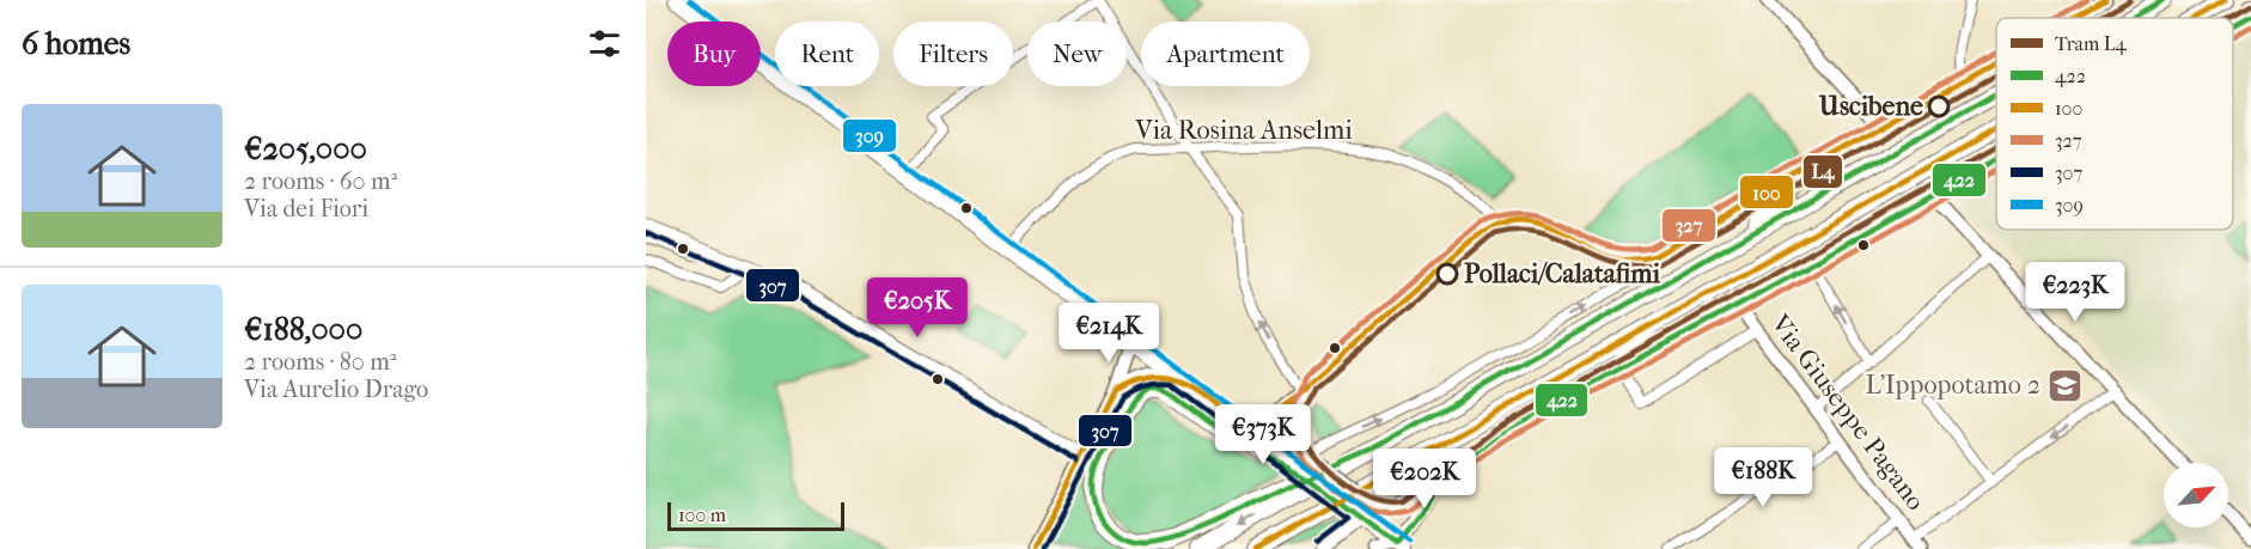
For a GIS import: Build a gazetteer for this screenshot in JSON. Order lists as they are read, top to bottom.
{
  "streets": {
    "street": ["Via Rosina Anselmi", "Via Giuseppe Pagano"]
  },
  "places": {
    "other": ["Uscibene", "Pollaci/Calatafimi"],
    "school or university": ["L'Ippopotamo 2"]
  },
  "lines": [
    "tram line L4",
    "transit line 422",
    "transit line 100",
    "transit line 327",
    "transit line 309",
    "transit line 307"
  ],
  "legend": [
    "Tram L4",
    "422",
    "100",
    "327",
    "307",
    "309"
  ],
  "scale_bar": "100 m",
  "north": "top right",
  "page": {
    "heading": "6 homes",
    "chip": [
      "Buy",
      "Rent",
      "Filters",
      "New",
      "Apartment"
    ],
    "list": [
      {
        "name": "€205,000",
        "note": "2 rooms · 60 m² · Via dei Fiori"
      },
      {
        "name": "€188,000",
        "note": "2 rooms · 80 m² · Via Aurelio Drago"
      }
    ],
    "price": [
      "€223K",
      "€205K",
      "€214K",
      "€373K",
      "€188K",
      "€202K"
    ],
    "scale": "100 m"
  }
}
